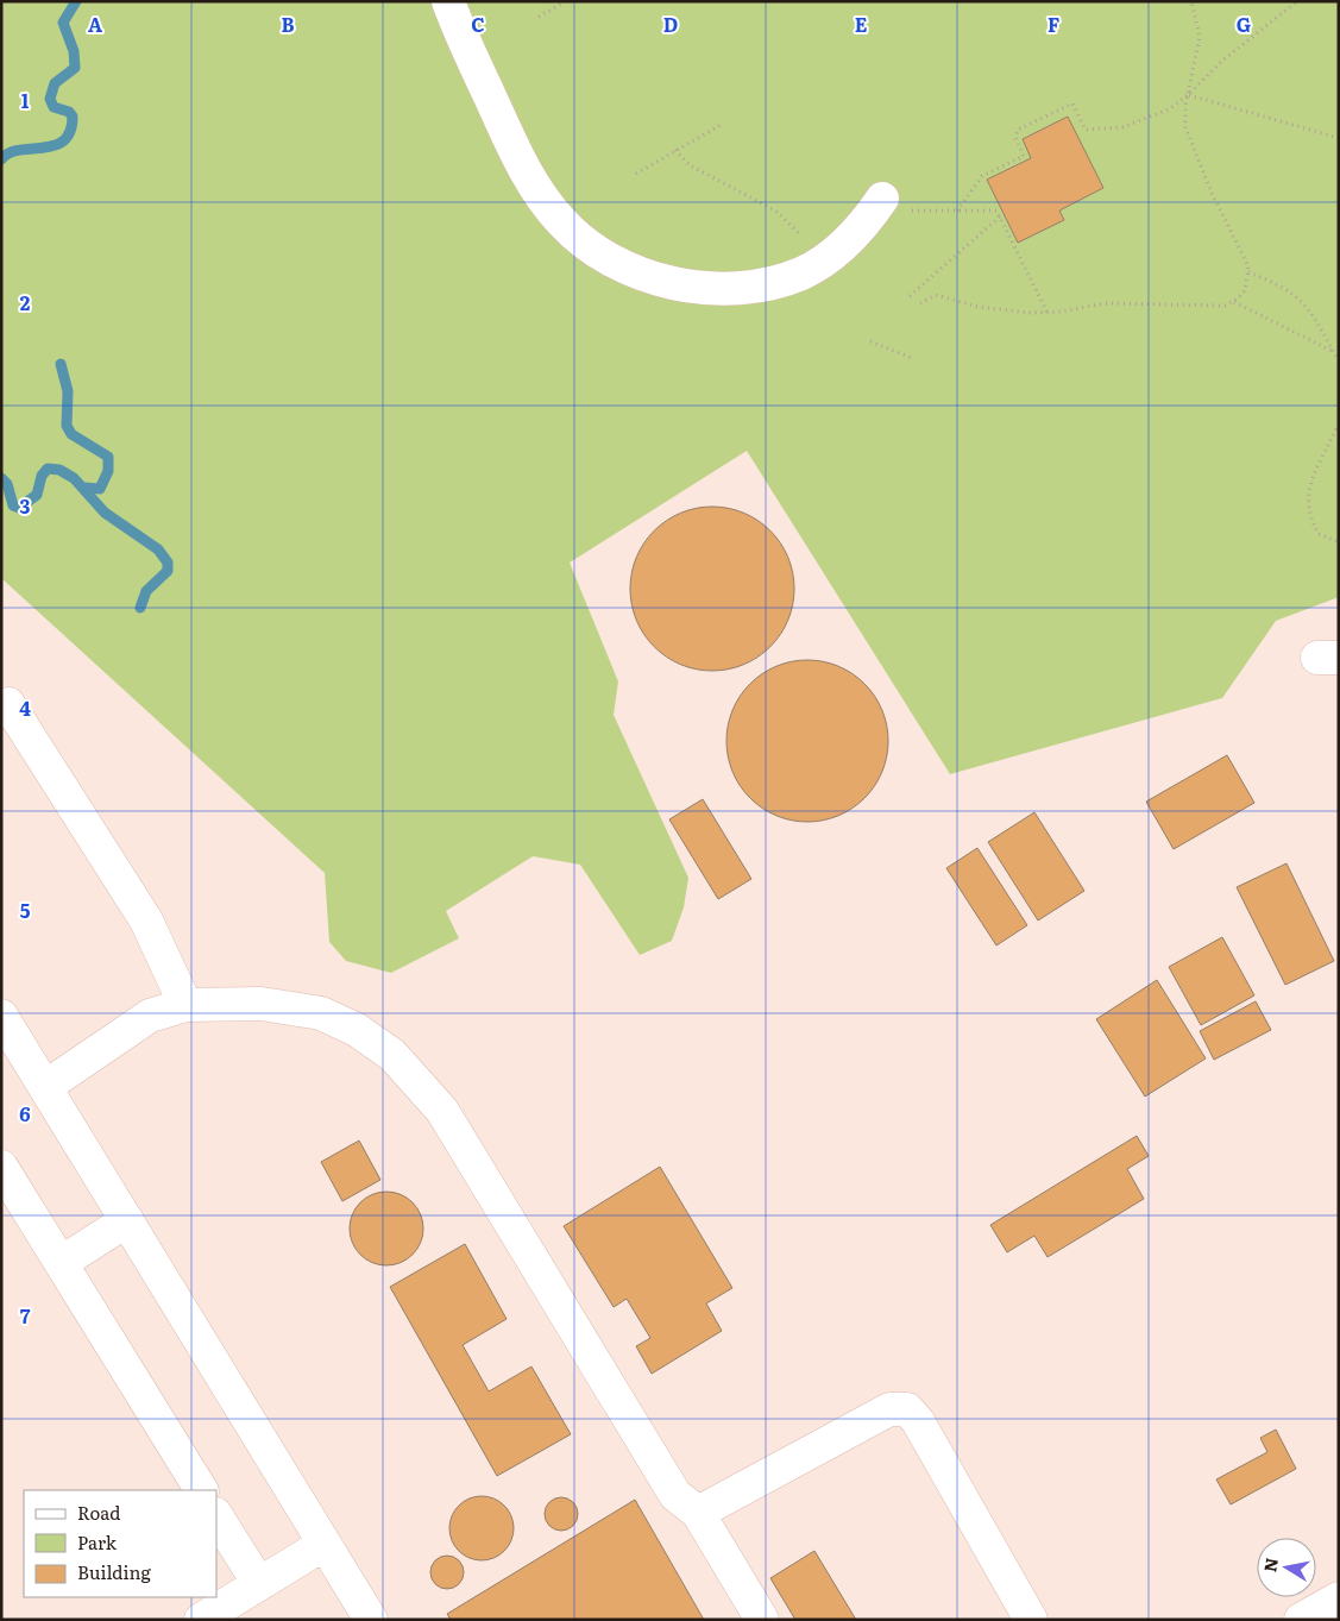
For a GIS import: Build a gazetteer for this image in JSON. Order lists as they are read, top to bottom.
{
  "legend": ["Road", "Park", "Building"],
  "north": "left",
  "grid": {
    "columns": [
      "A",
      "B",
      "C",
      "D",
      "E",
      "F",
      "G"
    ],
    "rows": [
      "1",
      "2",
      "3",
      "4",
      "5",
      "6",
      "7"
    ]
  }
}
